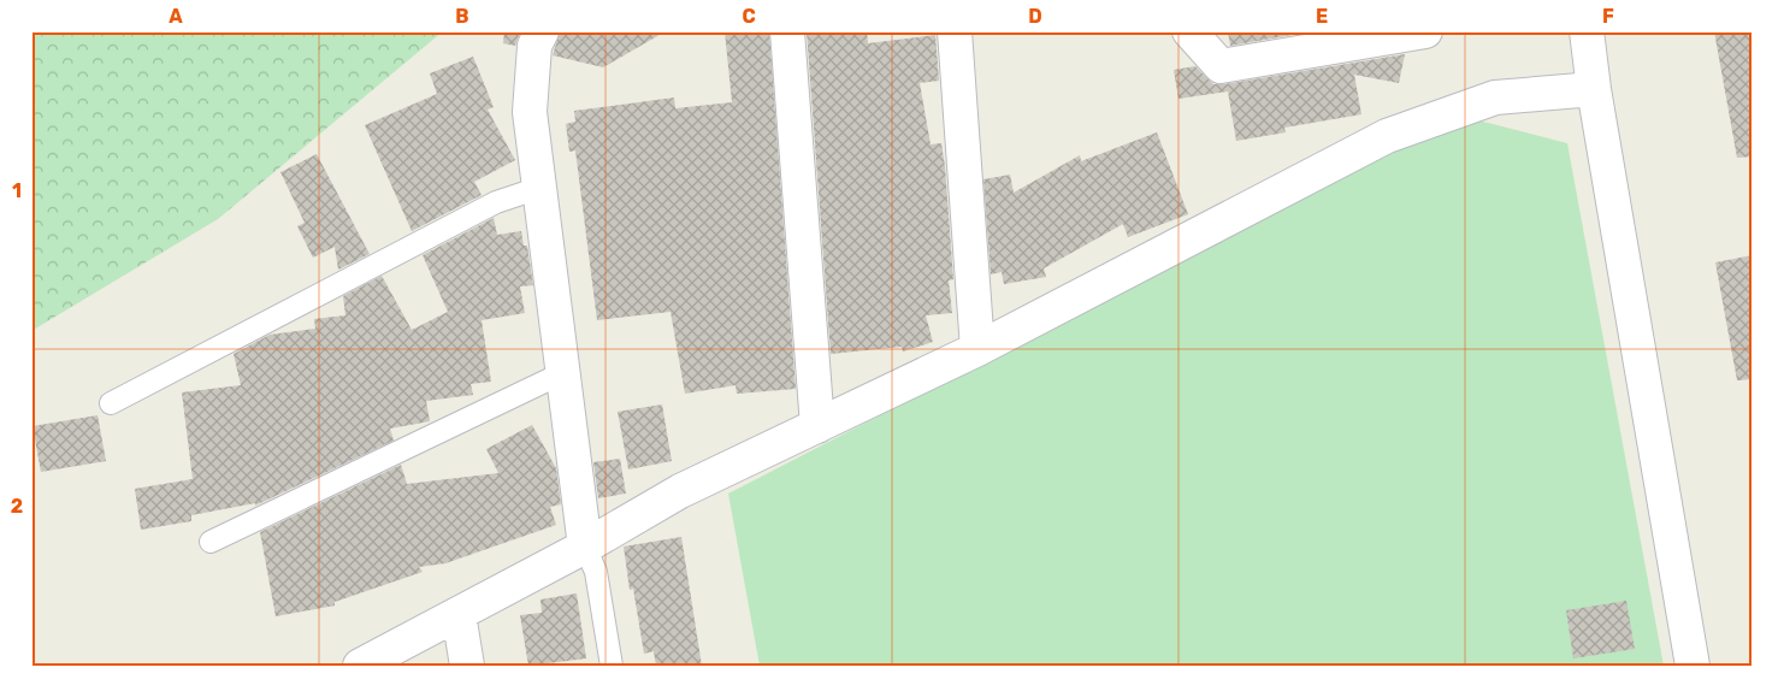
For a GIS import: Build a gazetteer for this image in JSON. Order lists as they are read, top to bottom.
{
  "grid": {
    "columns": [
      "A",
      "B",
      "C",
      "D",
      "E",
      "F"
    ],
    "rows": ["1", "2"]
  }
}
